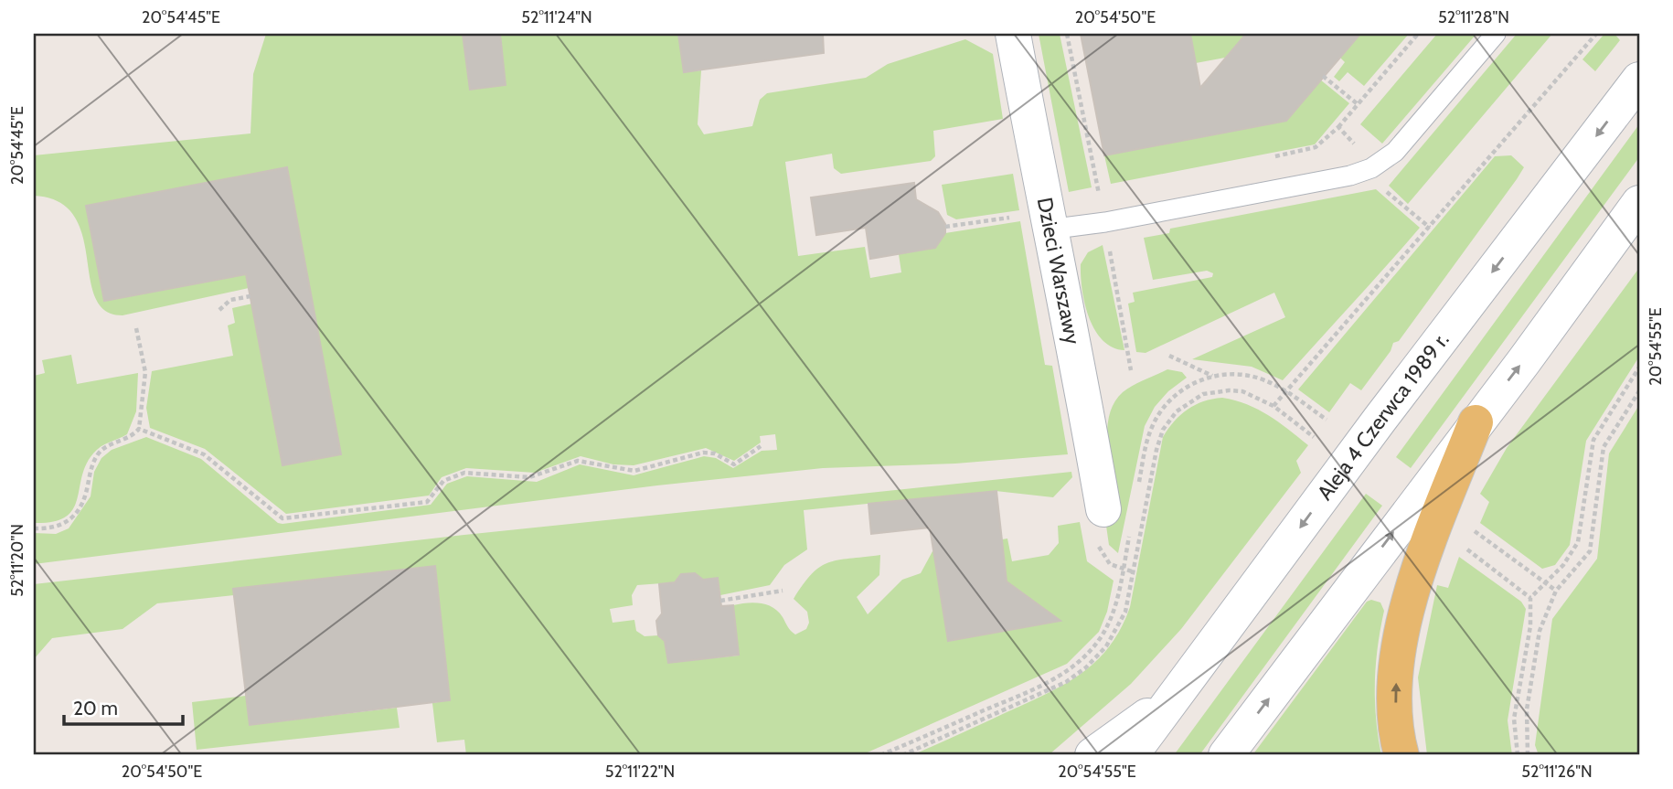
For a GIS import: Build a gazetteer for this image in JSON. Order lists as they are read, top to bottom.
{
  "streets": {
    "main road": ["Dzieci Warszawy", "Aleja 4 Czerwca 1989 r."]
  },
  "scale_bar": "20 m",
  "coordinates": [
    "20°54'45\"E",
    "52°11'24\"N",
    "20°54'50\"E",
    "52°11'28\"N",
    "20°54'55\"E",
    "52°11'20\"N",
    "52°11'22\"N",
    "52°11'26\"N"
  ]
}
